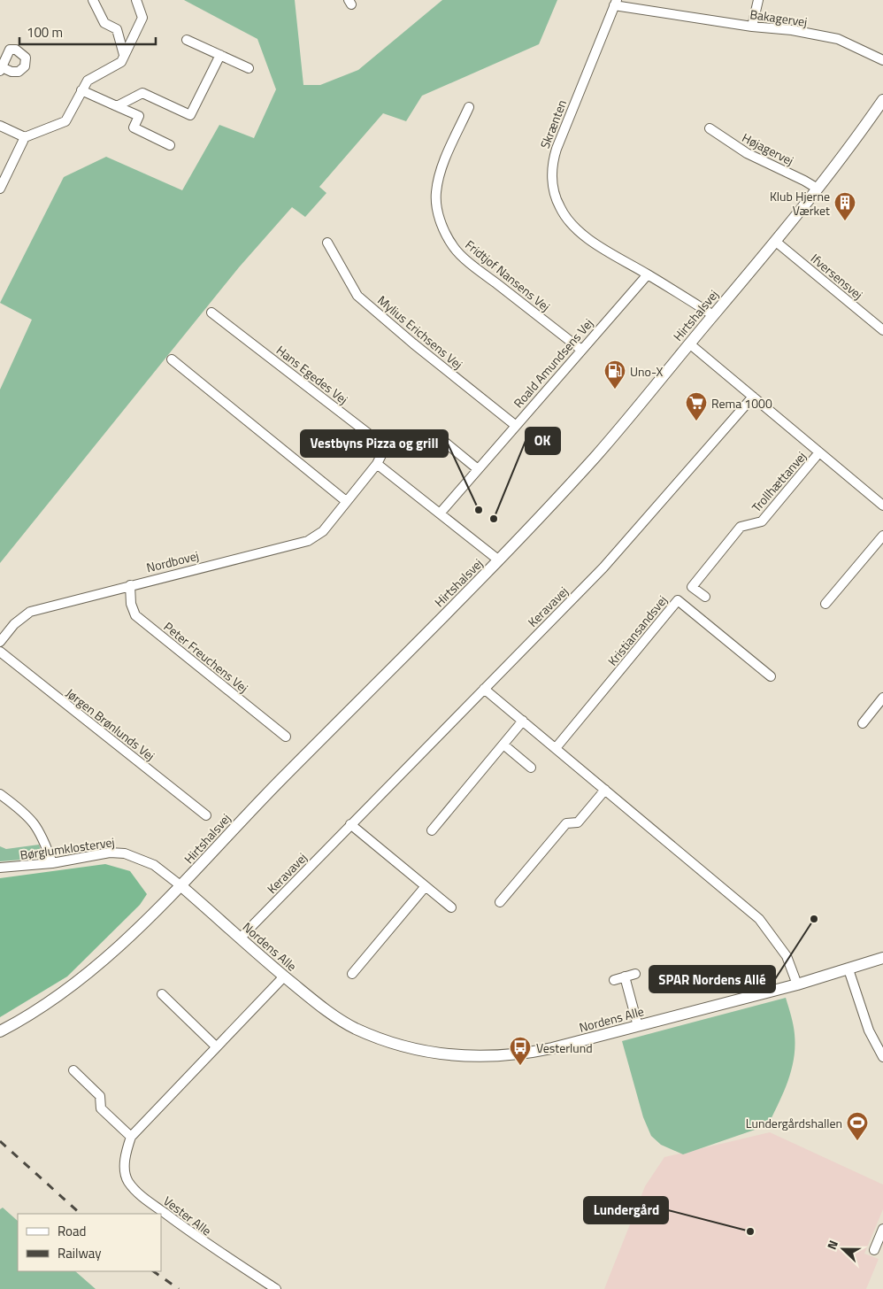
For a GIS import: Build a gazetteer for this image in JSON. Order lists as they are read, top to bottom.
{
  "streets": {
    "street": [
      "Bakagervej",
      "Skrænten",
      "Højagervej",
      "Fridtjof Nansens Vej",
      "Ifversensvej",
      "Hirtshalsvej",
      "Mylius Erichsens Vej",
      "Roald Amundsens Vej",
      "Hans Egedes Vej",
      "Trollhættanvej",
      "Nordbovej",
      "Keravavej",
      "Kristiansandsvej",
      "Peter Freuchens Vej",
      "Jørgen Brønlunds Vej",
      "Børglumklostervej",
      "Nordens Alle",
      "Vester Alle"
    ]
  },
  "crossings": [
    ["Bakagervej", "Skrænten"],
    ["Skrænten", "Hirtshalsvej"],
    ["Skrænten", "Roald Amundsens Vej"],
    ["Højagervej", "Hirtshalsvej"],
    ["Fridtjof Nansens Vej", "Roald Amundsens Vej"],
    ["Ifversensvej", "Hirtshalsvej"],
    ["Hirtshalsvej", "Trollhættanvej"],
    ["Hirtshalsvej", "Børglumklostervej"],
    ["Hirtshalsvej", "Nordens Alle"],
    ["Mylius Erichsens Vej", "Roald Amundsens Vej"],
    ["Hans Egedes Vej", "Nordbovej"],
    ["Trollhættanvej", "Keravavej"],
    ["Nordbovej", "Peter Freuchens Vej"],
    ["Keravavej", "Nordens Alle"],
    ["Børglumklostervej", "Nordens Alle"],
    ["Nordens Alle", "Vester Alle"]
  ],
  "places": {
    "building": ["Klub Hjerne Værket"],
    "fuel station": ["Uno-X"],
    "supermarket": ["Rema 1000"],
    "other": [
      "Vestbyns Pizza og grill",
      "OK",
      "SPAR Nordens Allé",
      "Lundergård"
    ],
    "bus stop": ["Vesterlund"],
    "sports": ["Lundergårdshallen"]
  },
  "legend": ["Road", "Railway"],
  "scale_bar": "100 m",
  "north": "left"
}
